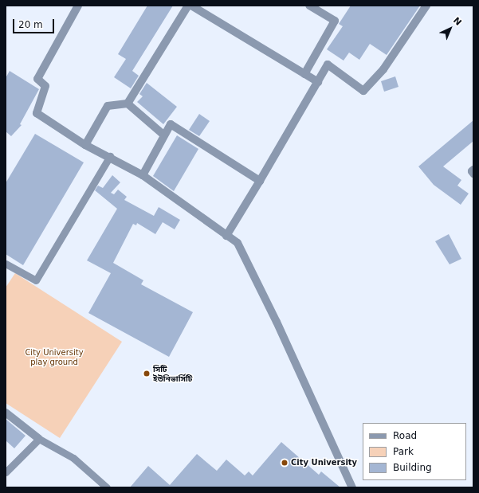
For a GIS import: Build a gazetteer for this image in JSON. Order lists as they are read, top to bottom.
{
  "parks": ["City University play ground"],
  "places": ["সিটি ইউনিভার্সিটি", "City University"],
  "legend": ["Road", "Park", "Building"],
  "scale_bar": "20 m",
  "north": "top right"
}
